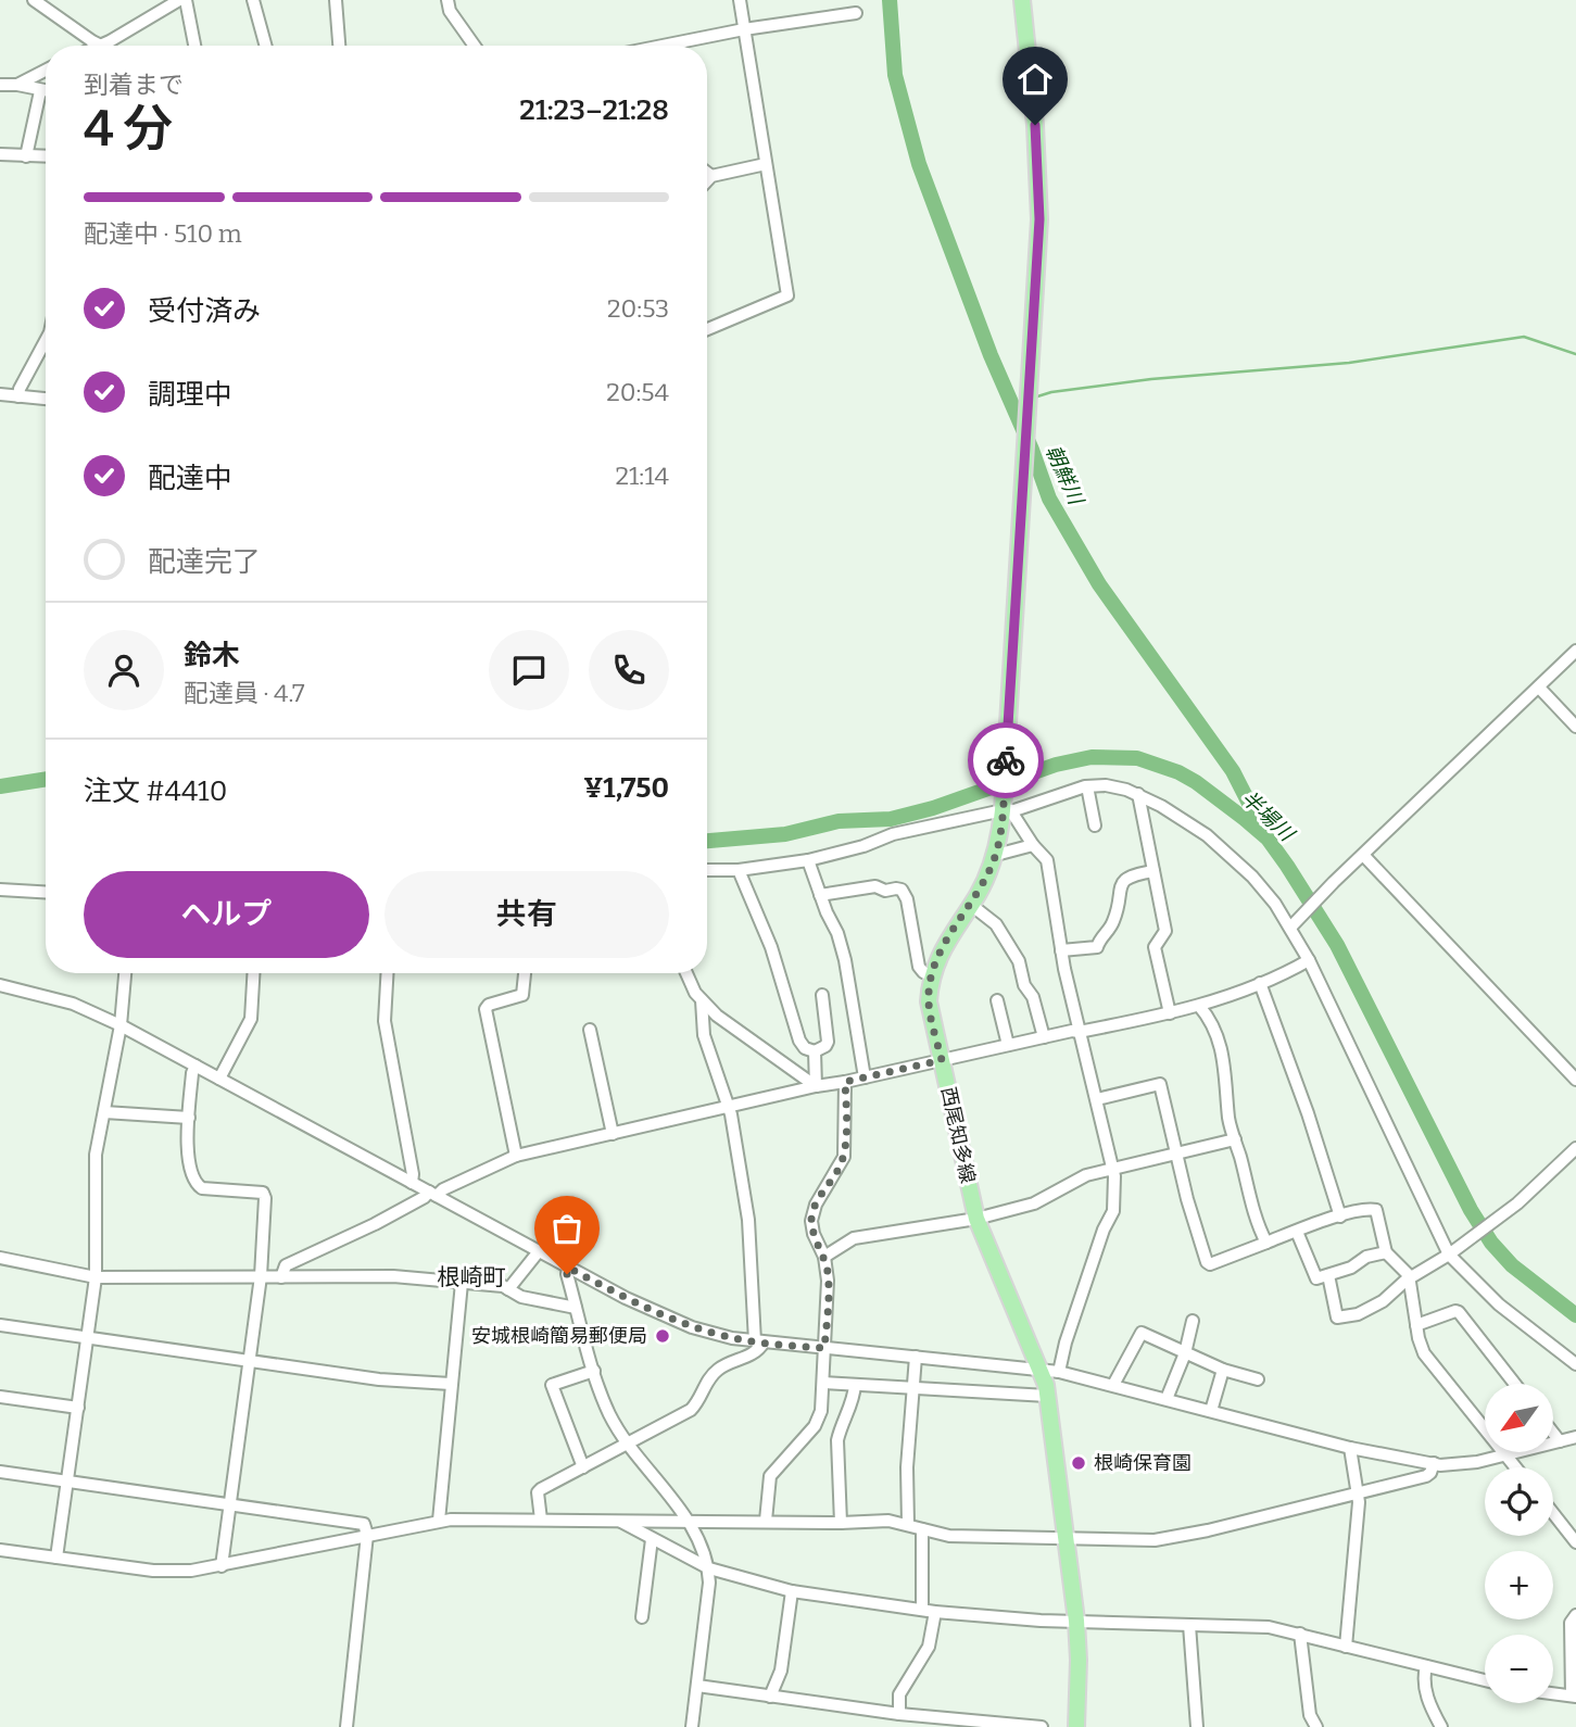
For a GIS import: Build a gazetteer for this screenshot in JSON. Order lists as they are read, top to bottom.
{
  "streets": {
    "main road": ["西尾知多線"]
  },
  "districts": ["根崎町"],
  "water": ["朝鮮川", "半場川"],
  "places": ["安城根崎簡易郵便局", "根崎保育園"],
  "north": "bottom left",
  "page": {
    "heading": ["4 分", "到着まで", "21:23–21:28"],
    "panel": [
      "鈴木",
      "配達員 · 4.7",
      "注文 #4410",
      "¥1,750"
    ],
    "bar": "配達中 · 510 m",
    "list": [
      ["受付済み", "20:53"],
      ["調理中", "20:54"],
      ["配達中", "21:14"],
      "配達完了"
    ],
    "buttons": ["ヘルプ", "共有"],
    "map_buttons": ["+", "−"]
  }
}
